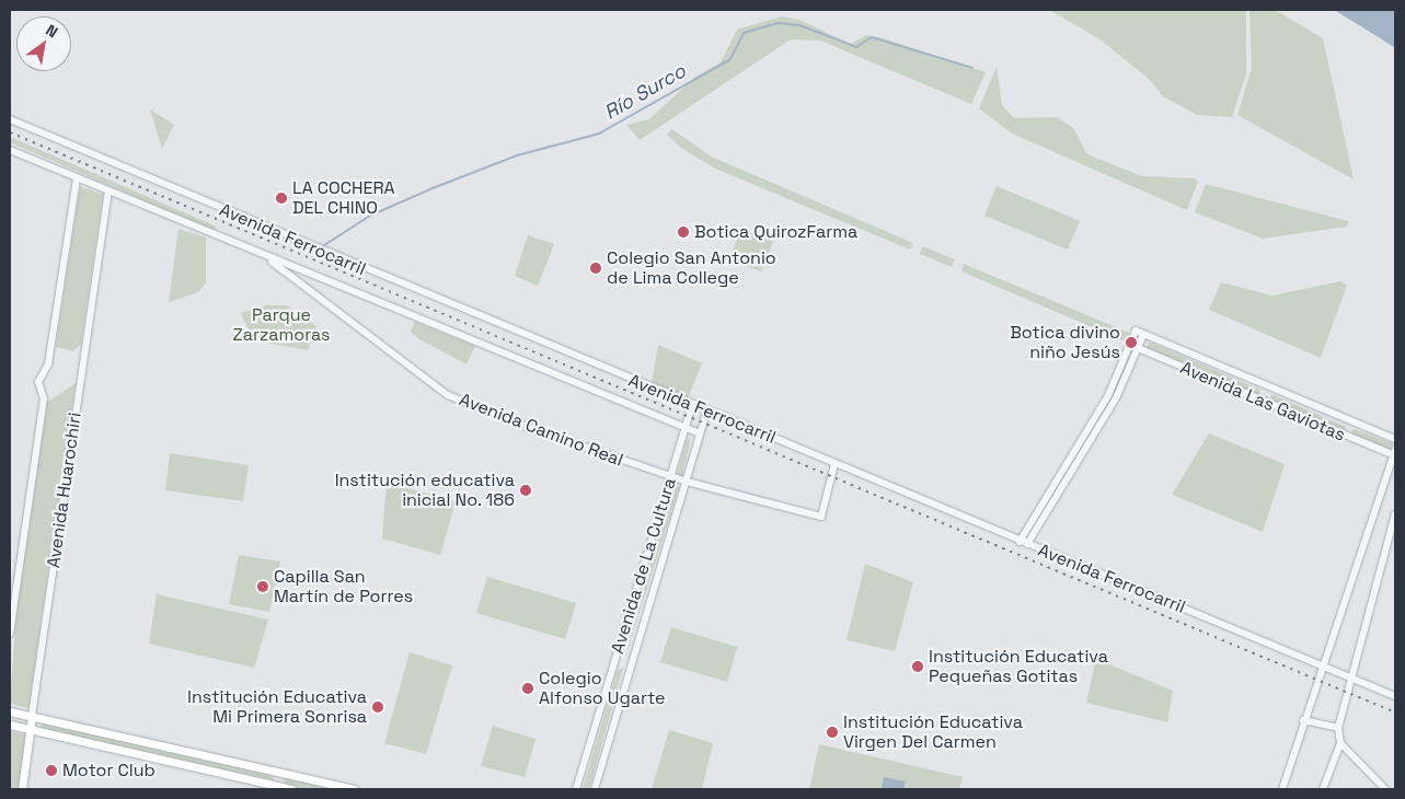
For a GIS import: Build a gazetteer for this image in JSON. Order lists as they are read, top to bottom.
{
  "streets": {
    "main road": ["Avenida Huarochiri"],
    "street": [
      "Avenida Ferrocarril",
      "Avenida Las Gaviotas",
      "Avenida Camino Real",
      "Avenida de La Cultura"
    ]
  },
  "crossings": [
    ["Avenida Ferrocarril", "Avenida Camino Real"],
    ["Avenida Ferrocarril", "Avenida Huarochiri"],
    ["Avenida Ferrocarril", "Avenida de La Cultura"],
    ["Avenida Camino Real", "Avenida de La Cultura"]
  ],
  "water": ["Río Surco"],
  "parks": ["Parque Zarzamoras"],
  "places": [
    "LA COCHERA DEL CHINO",
    "Botica QuirozFarma",
    "Colegio San Antonio de Lima College",
    "Botica divino niño Jesús",
    "Institución educativa inicial No. 186",
    "Capilla San Martín de Porres",
    "Institución Educativa Pequeñas Gotitas",
    "Colegio Alfonso Ugarte",
    "Institución Educativa Mi Primera Sonrisa",
    "Institución Educativa Virgen Del Carmen",
    "Motor Club"
  ],
  "north": "top right"
}
